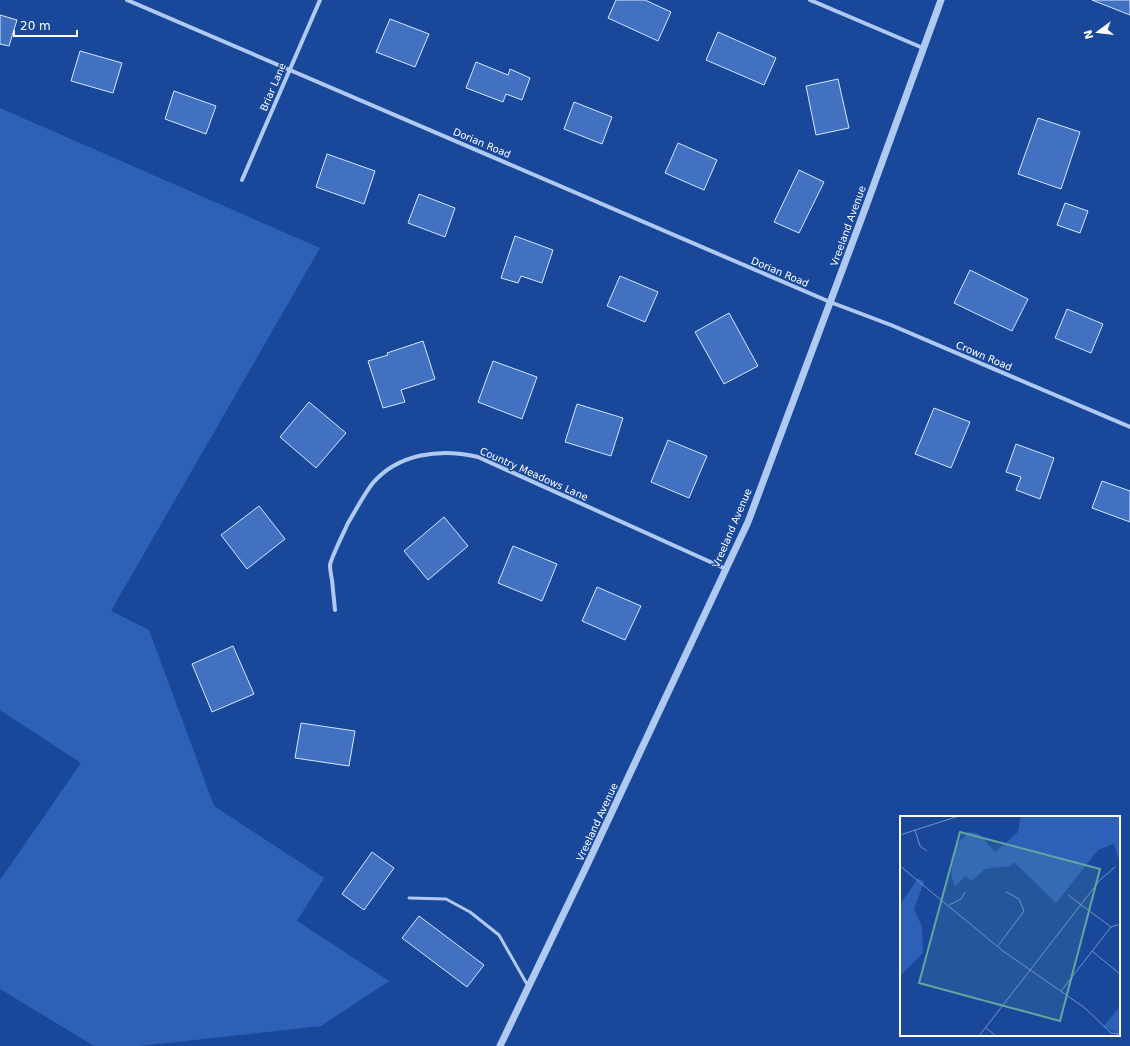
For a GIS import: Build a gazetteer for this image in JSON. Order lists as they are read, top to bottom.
{
  "streets": {
    "street": [
      "Briar Lane",
      "Dorian Road",
      "Vreeland Avenue",
      "Crown Road",
      "Country Meadows Lane"
    ]
  },
  "crossings": [
    ["Briar Lane", "Dorian Road"],
    ["Dorian Road", "Vreeland Avenue"],
    ["Dorian Road", "Crown Road"],
    ["Vreeland Avenue", "Crown Road"],
    ["Vreeland Avenue", "Country Meadows Lane"]
  ],
  "scale_bar": "20 m",
  "north": "left"
}
